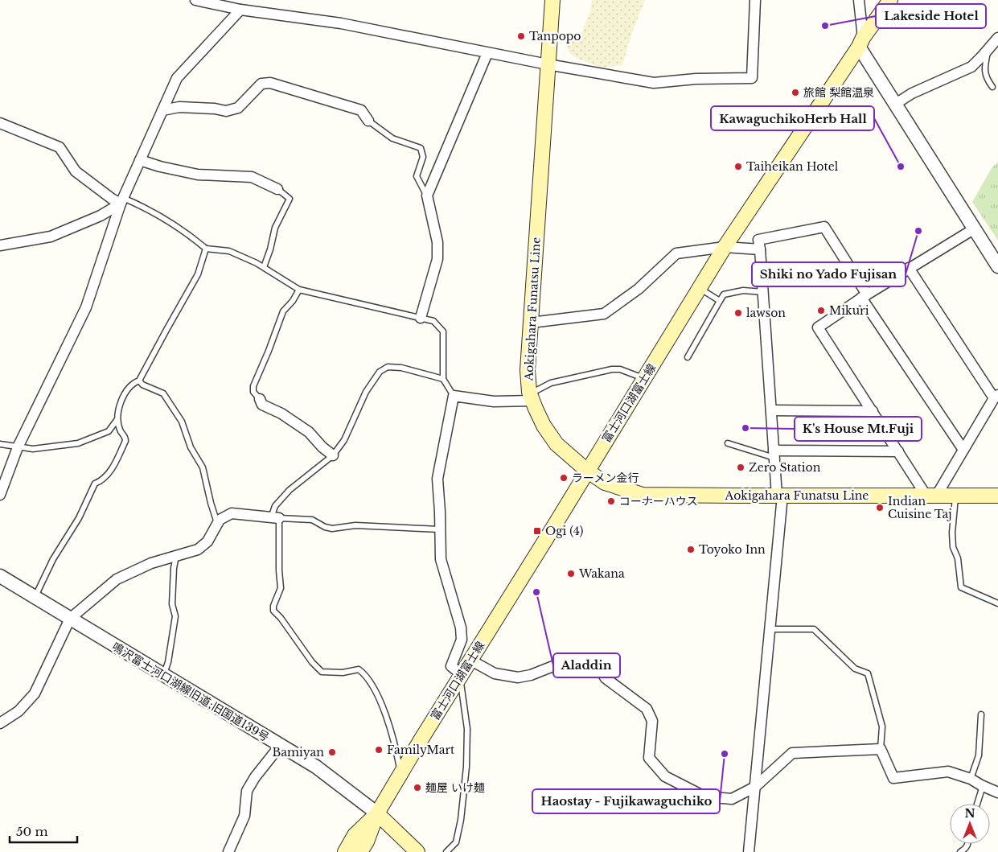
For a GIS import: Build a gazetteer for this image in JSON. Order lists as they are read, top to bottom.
{
  "streets": {
    "main road": ["Aokigahara Funatsu Line", "富士河口湖富士線"],
    "street": ["鳴沢富士河口湖線旧道;旧国道139号"]
  },
  "crossings": [
    ["Aokigahara Funatsu Line", "富士河口湖富士線"],
    ["富士河口湖富士線", "鳴沢富士河口湖線旧道;旧国道139号"]
  ],
  "places": {
    "other": [
      "Lakeside Hotel",
      "Tanpopo",
      "旅館 梨館温泉",
      "Taiheikan Hotel",
      "KawaguchikoHerb Hall",
      "Shiki no Yado Fujisan",
      "Mikuri",
      "lawson",
      "K's House Mt.Fuji",
      "Zero Station",
      "ラーメン金行",
      "コーナーハウス",
      "Indian Cuisine Taj",
      "Toyoko Inn",
      "Wakana",
      "Aladdin",
      "FamilyMart",
      "Bamiyan",
      "Haostay - Fujikawaguchiko",
      "麺屋 いけ麺"
    ],
    "transit": ["Ogi (4)"]
  },
  "scale_bar": "50 m",
  "north": "top"
}
